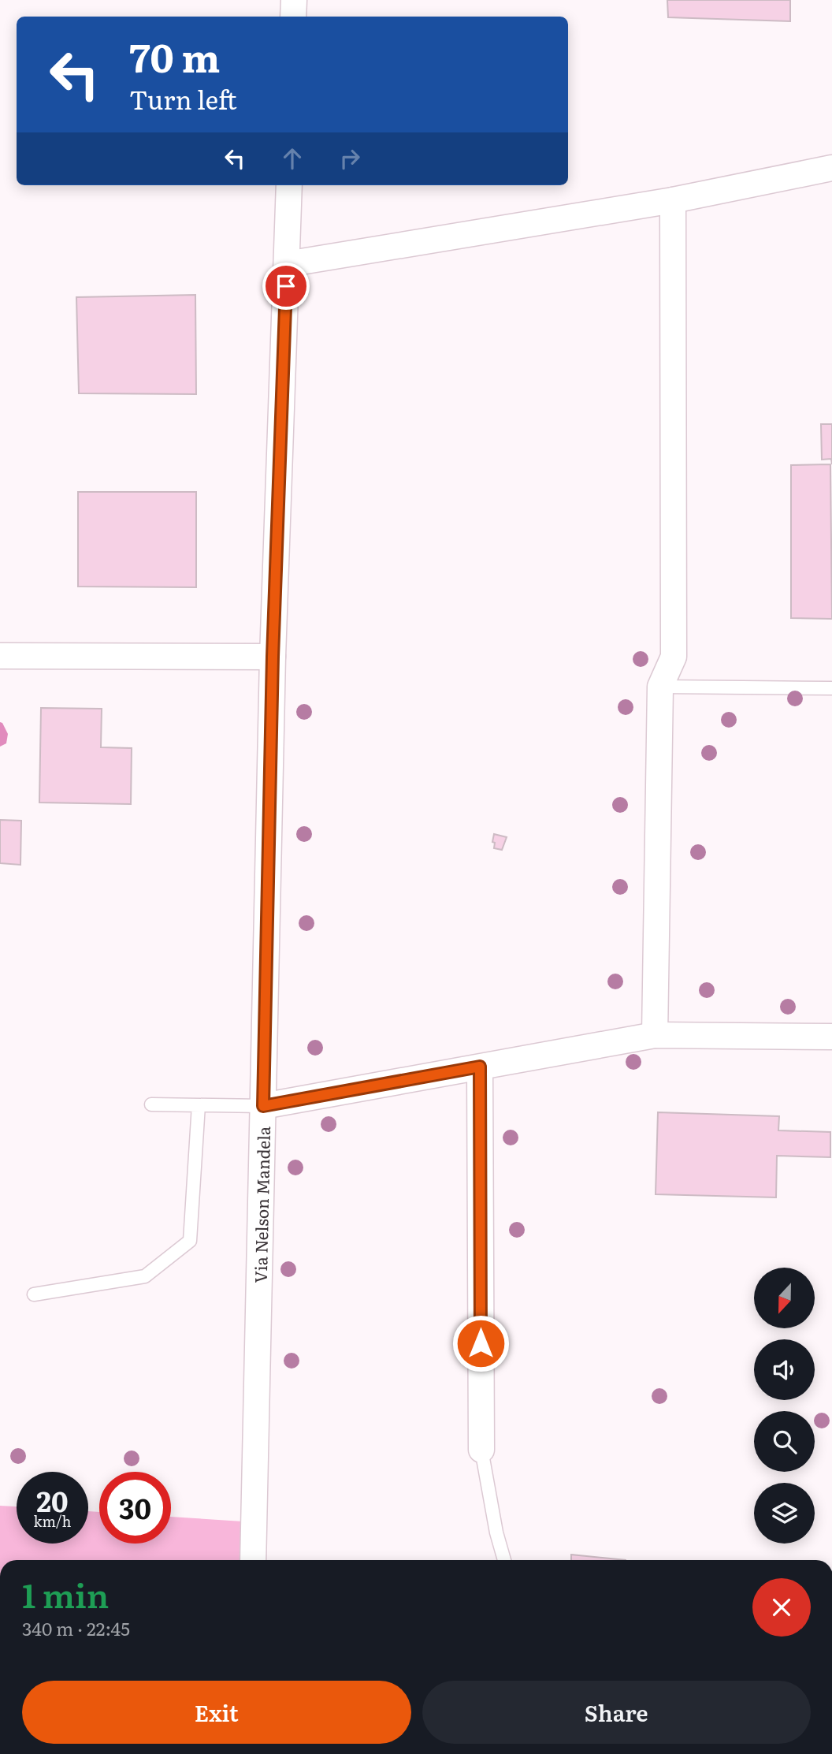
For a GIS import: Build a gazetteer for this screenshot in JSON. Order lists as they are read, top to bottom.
{
  "streets": {
    "street": ["Via Nelson Mandela"]
  },
  "north": "bottom",
  "page": {
    "turn": ["70 m", "Turn left"],
    "speed": "20 km/h",
    "limit": "30",
    "heading": ["1 min", "340 m · 22:45"],
    "buttons": ["Exit", "Share"]
  }
}
